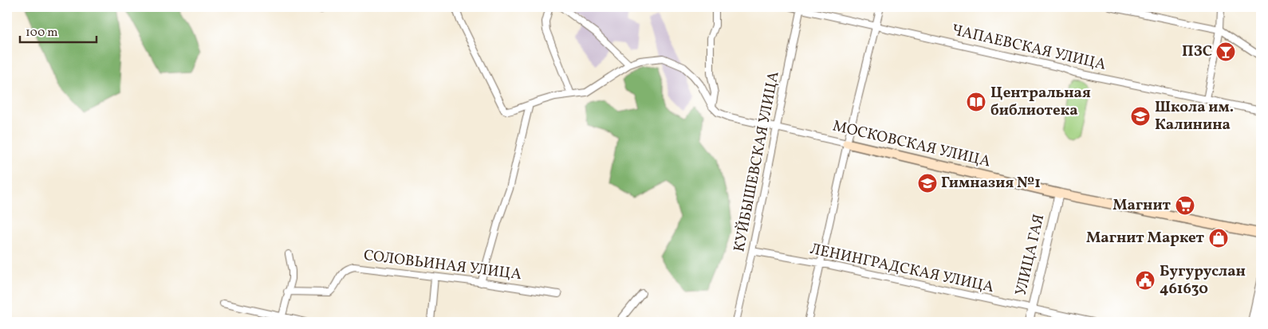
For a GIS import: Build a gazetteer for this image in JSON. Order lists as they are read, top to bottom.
{
  "streets": {
    "main road": ["МОСКОВСКАЯ УЛИЦА"],
    "street": [
      "ЧАПАЕВСКАЯ УЛИЦА",
      "КУЙБЫШЕВСКАЯ УЛИЦА",
      "УЛИЦА ГАЯ",
      "СОЛОВЬИНАЯ УЛИЦА",
      "ЛЕНИНГРАДСКАЯ УЛИЦА"
    ]
  },
  "crossings": [
    ["ЧАПАЕВСКАЯ УЛИЦА", "КУЙБЫШЕВСКАЯ УЛИЦА"],
    ["МОСКОВСКАЯ УЛИЦА", "КУЙБЫШЕВСКАЯ УЛИЦА"],
    ["МОСКОВСКАЯ УЛИЦА", "УЛИЦА ГАЯ"],
    ["КУЙБЫШЕВСКАЯ УЛИЦА", "ЛЕНИНГРАДСКАЯ УЛИЦА"],
    ["УЛИЦА ГАЯ", "ЛЕНИНГРАДСКАЯ УЛИЦА"]
  ],
  "places": {
    "bar": ["ПЗС"],
    "library": ["Центральная библиотека"],
    "school or university": ["Школа им. Калинина", "Гимназия №1"],
    "supermarket": ["Магнит"],
    "shop": ["Магнит Маркет"],
    "public building": ["Бугуруслан 461630"]
  },
  "scale_bar": "100 m"
}
